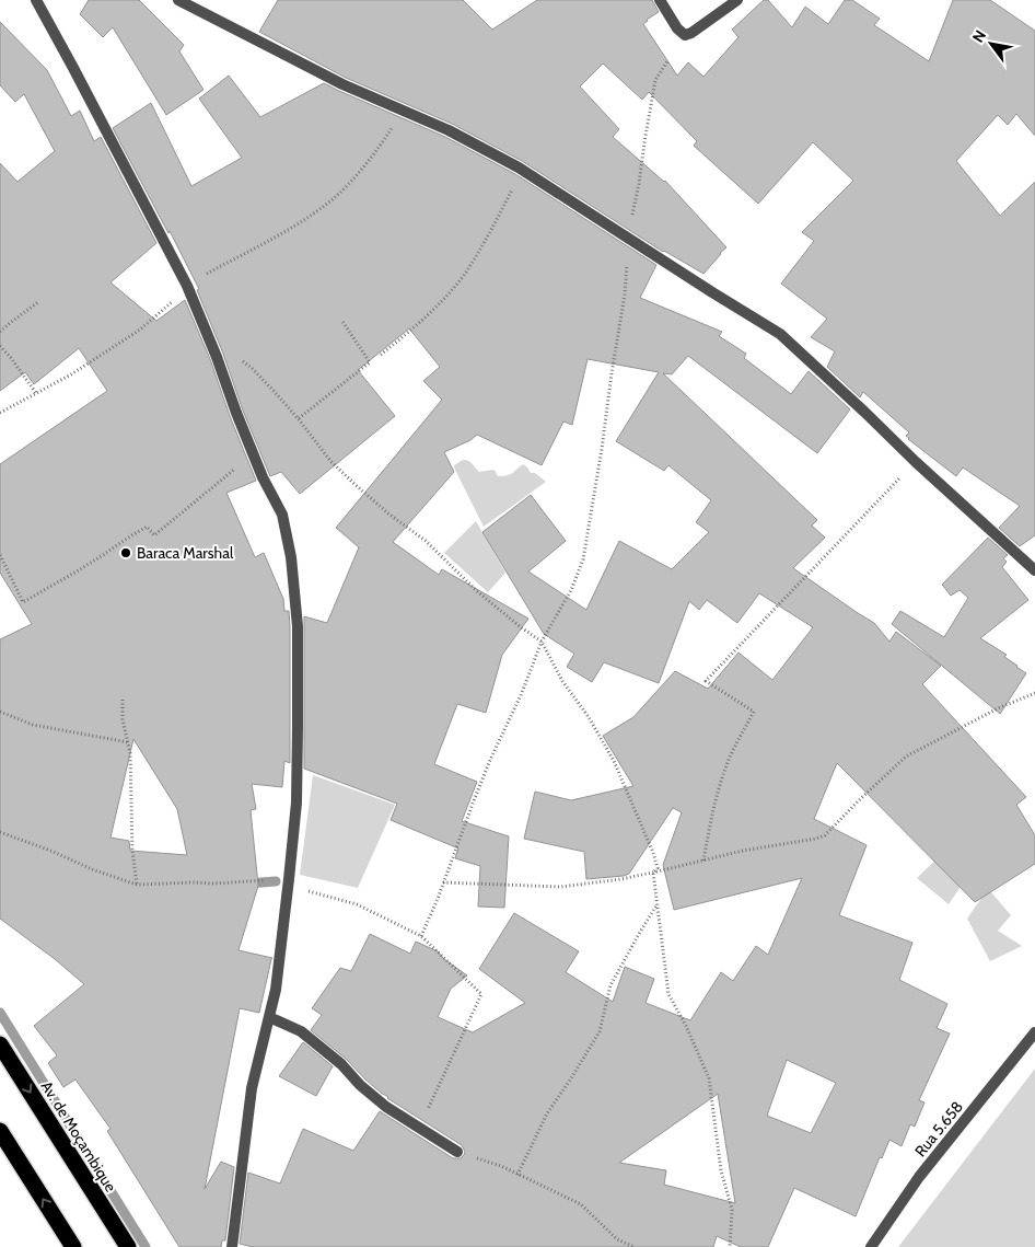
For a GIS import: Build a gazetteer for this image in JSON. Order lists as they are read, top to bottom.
{
  "streets": {
    "highway": ["Av. de Moçambique"],
    "street": ["Rua 5.658"]
  },
  "places": ["Baraca Marshal"],
  "north": "top left"
}
